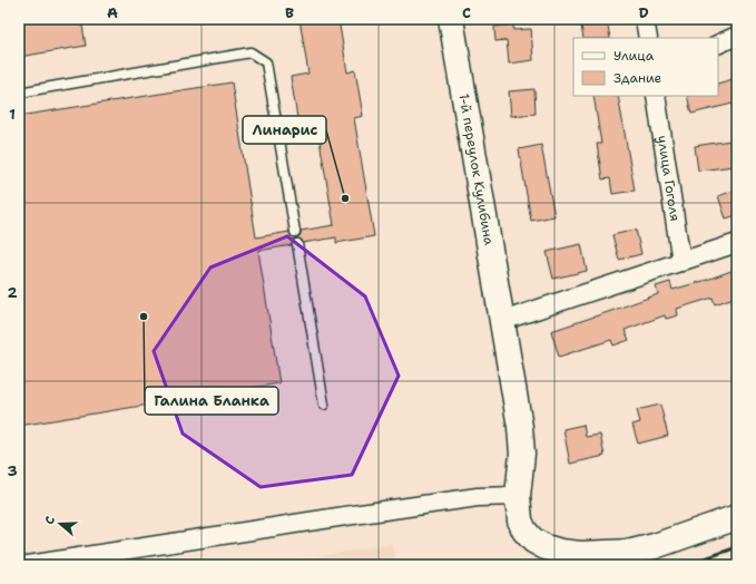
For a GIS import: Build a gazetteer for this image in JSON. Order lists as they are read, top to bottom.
{
  "streets": {
    "street": ["1-й переулок Кулибина", "улица Гоголя"]
  },
  "places": ["Линарис", "Галина Бланка"],
  "legend": ["Улица", "Здание"],
  "north": "left",
  "grid": {
    "columns": [
      "A",
      "B",
      "C",
      "D"
    ],
    "rows": ["1", "2", "3"]
  }
}
